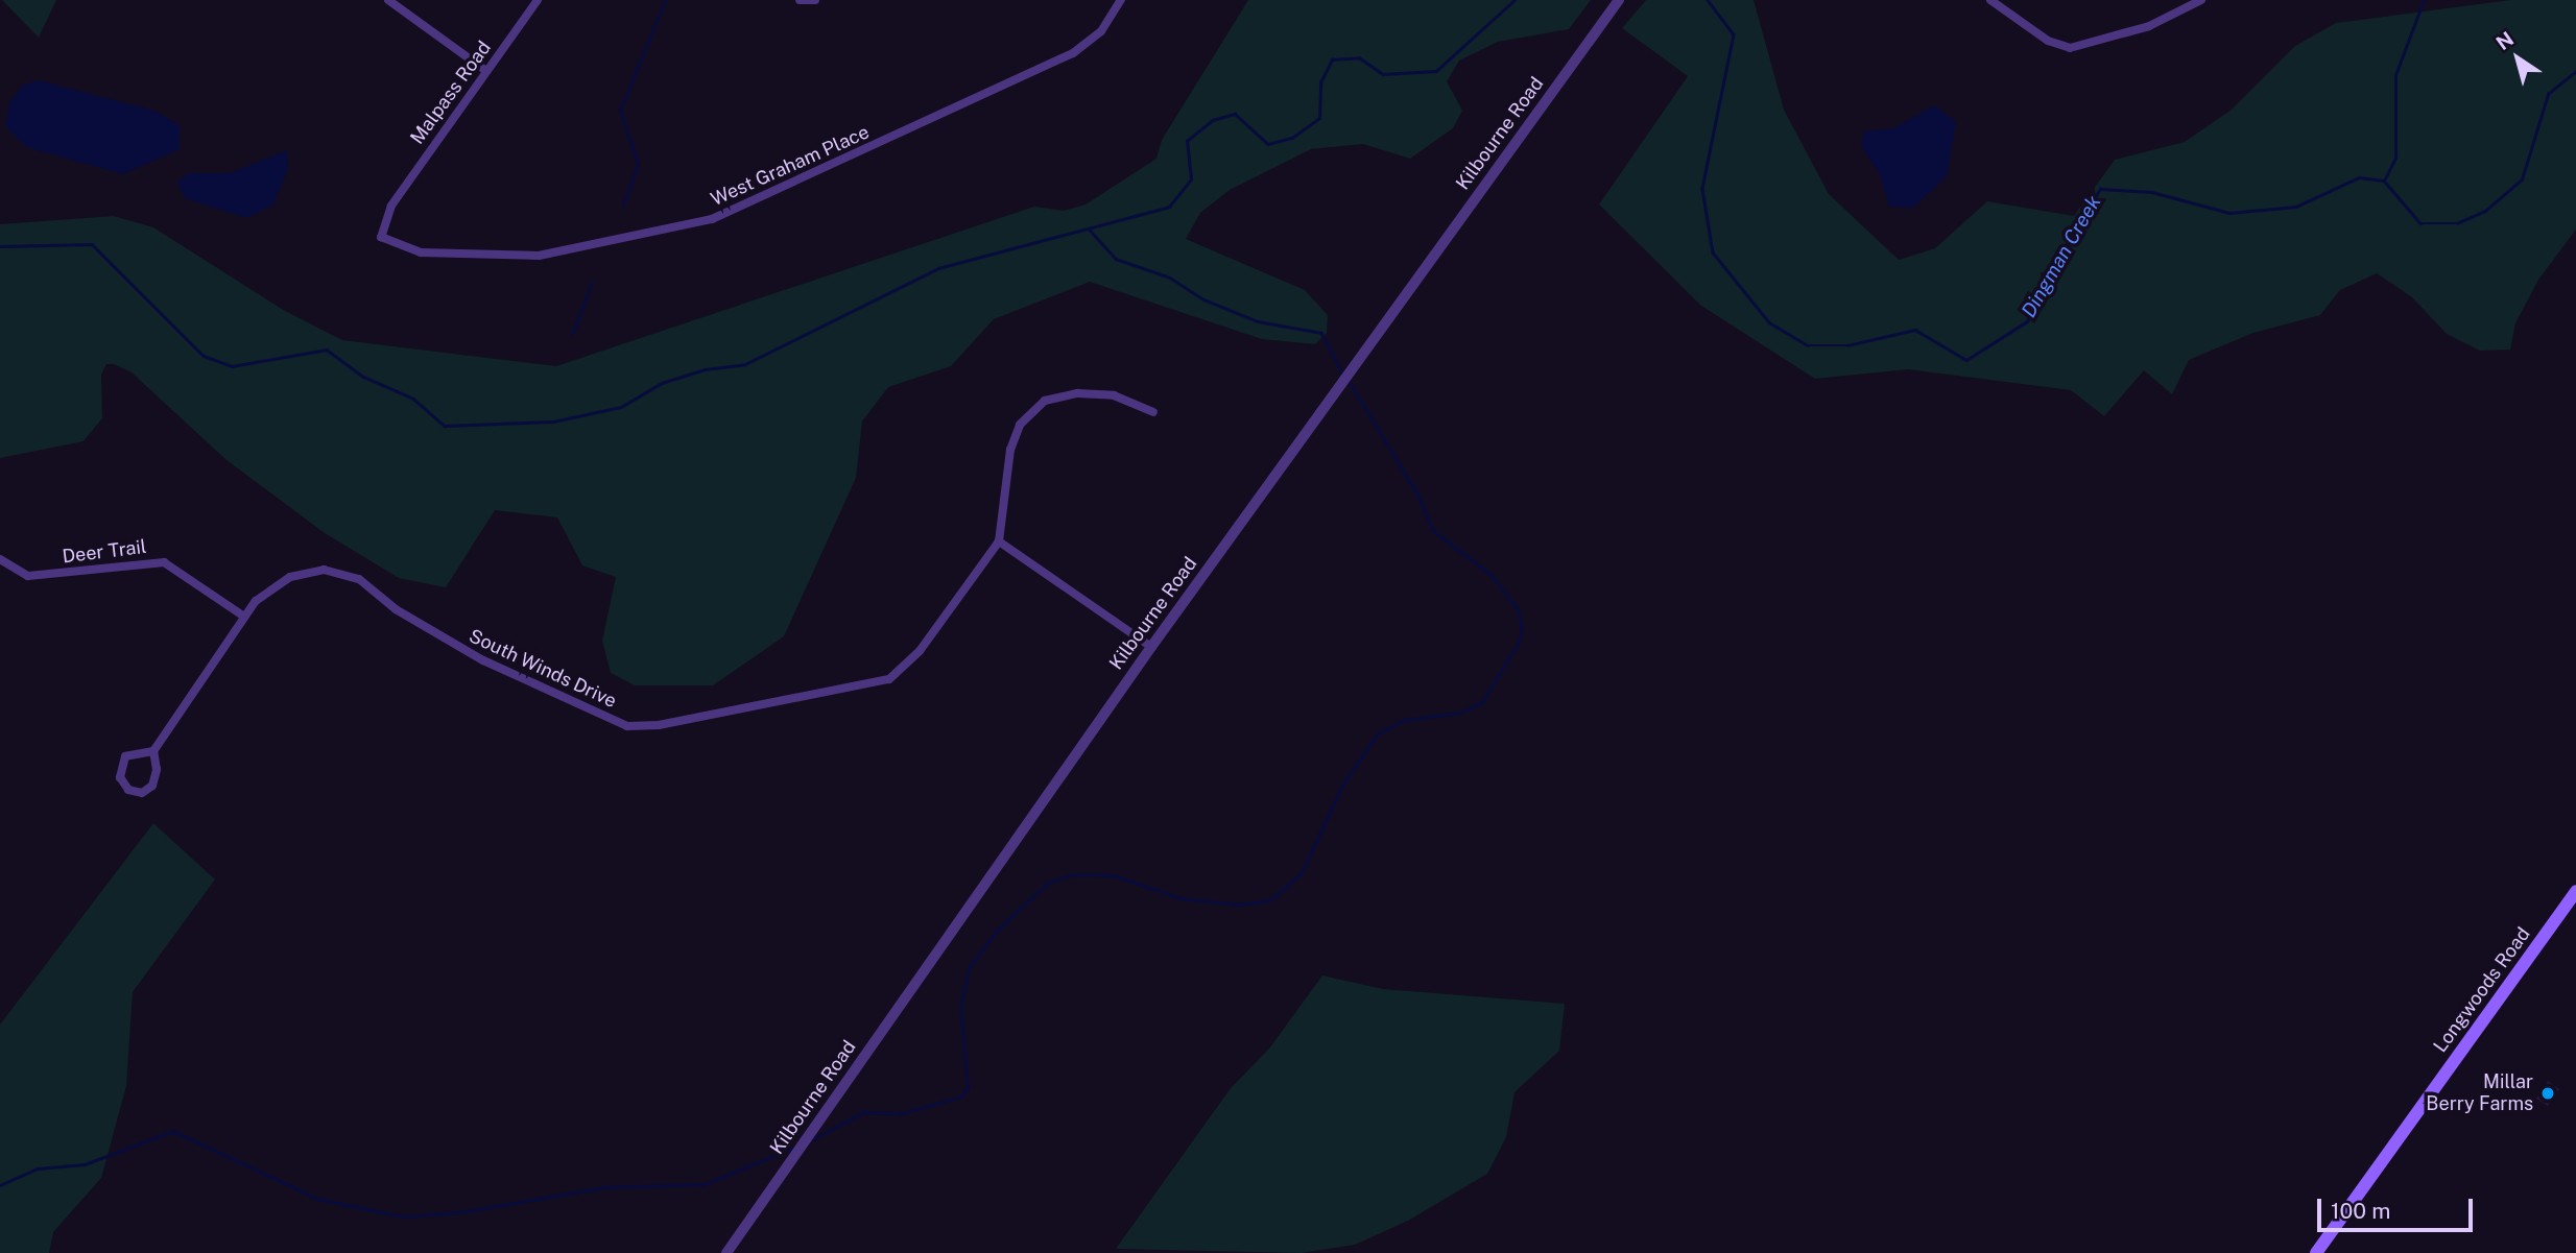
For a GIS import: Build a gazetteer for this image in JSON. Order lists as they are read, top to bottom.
{
  "streets": {
    "main road": ["Longwoods Road"],
    "street": [
      "Malpass Road",
      "Kilbourne Road",
      "West Graham Place",
      "Deer Trail",
      "South Winds Drive"
    ]
  },
  "crossings": [
    ["Malpass Road", "West Graham Place"],
    ["Deer Trail", "South Winds Drive"]
  ],
  "water": ["Dingman Creek"],
  "places": ["Millar Berry Farms"],
  "scale_bar": "100 m",
  "north": "top left"
}
